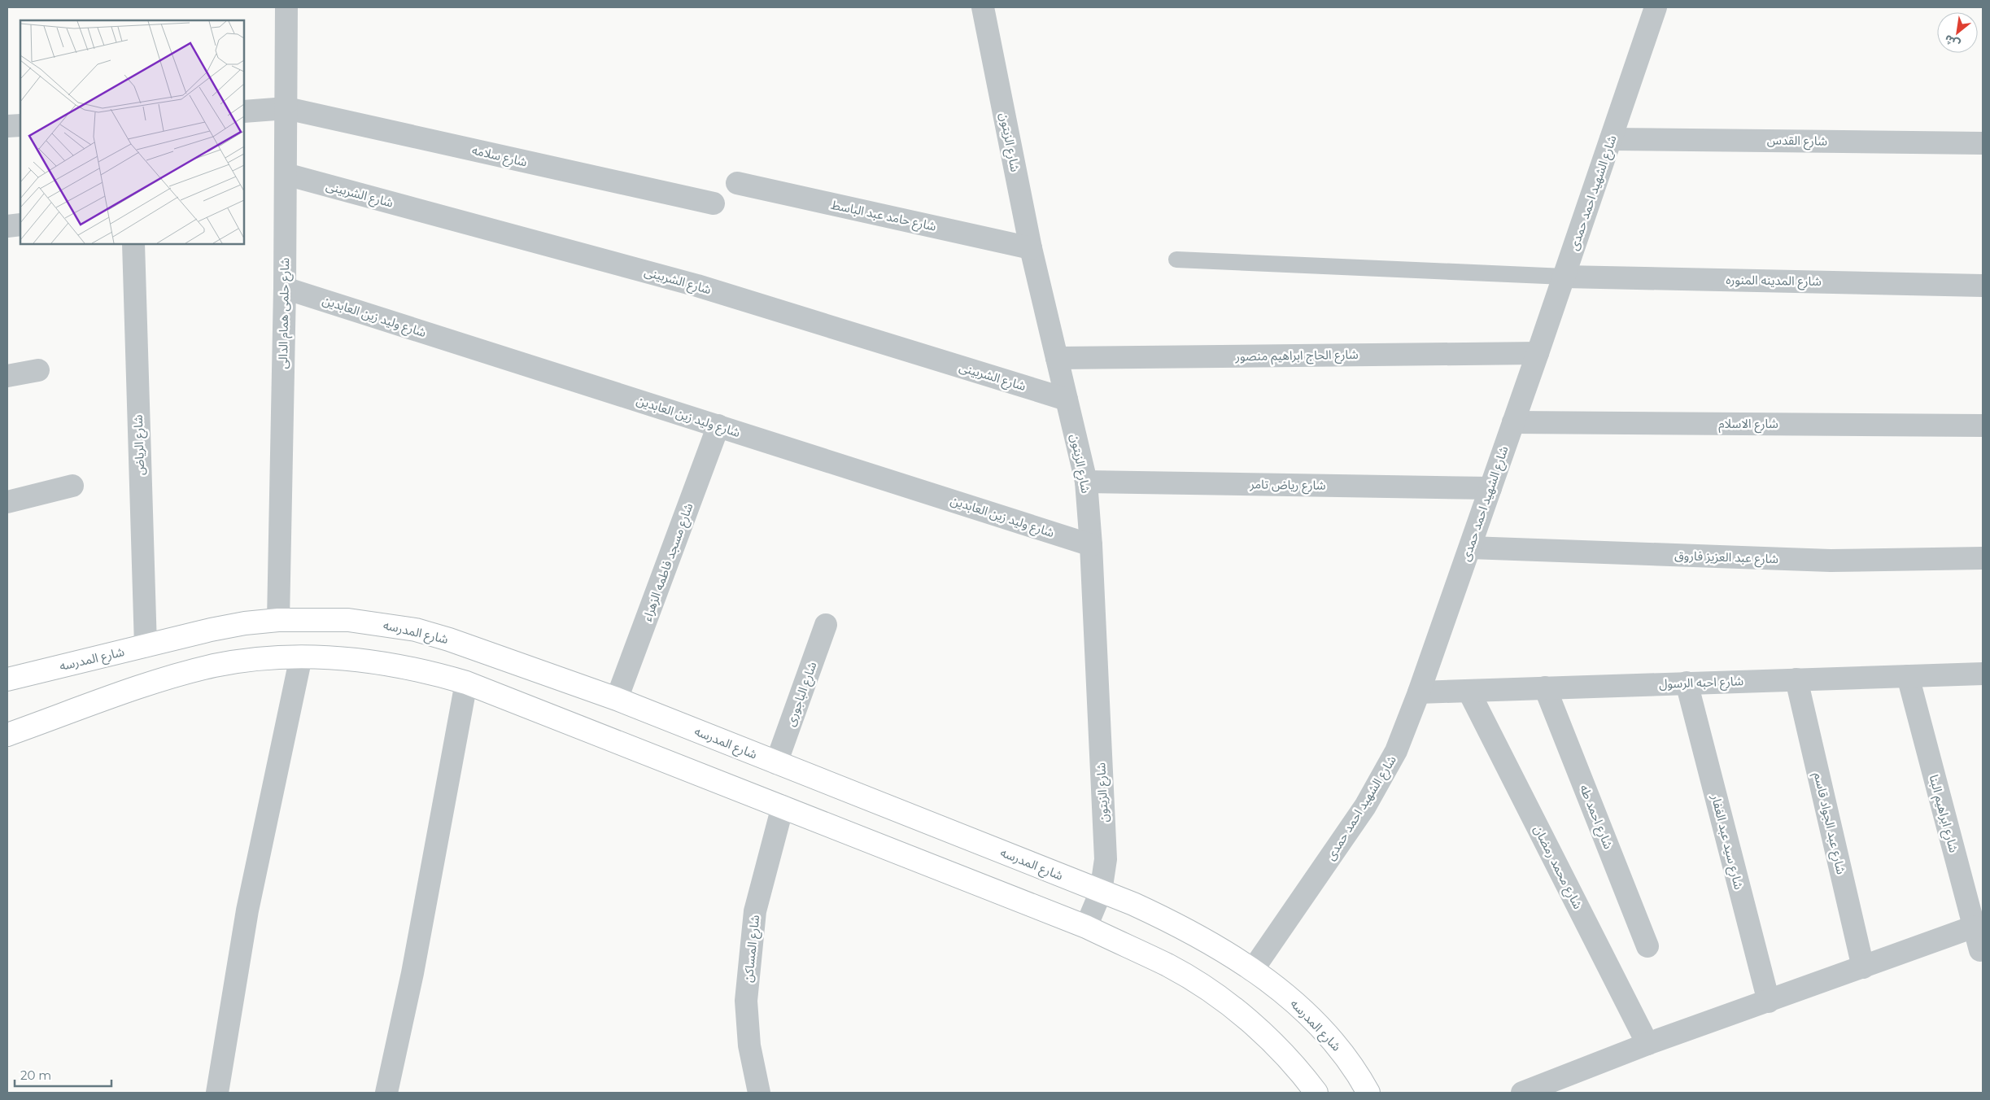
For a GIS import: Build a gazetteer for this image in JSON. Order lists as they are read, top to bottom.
{
  "streets": {
    "street": [
      "شارع القدس",
      "شارع الزيتون",
      "شارع سلامه",
      "شارع الشهيد احمد حمدى",
      "شارع الشربينى",
      "شارع حامد عبد الباسط",
      "شارع المدينه المنوره",
      "شارع حلمى همام الدالى",
      "شارع وليد زين العابدين",
      "شارع الحاج ابراهيم منصور",
      "شارع الاسلام",
      "شارع الرياض",
      "شارع رياض تامر",
      "شارع عبد العزيز فاروق",
      "شارع مسجد فاطمه الزهراء",
      "شارع المدرسه",
      "شارع احبه الرسول",
      "شارع الباجورى",
      "شارع ابراهيم البنا",
      "شارع احمد طه",
      "شارع عبد الجواد قاسم",
      "شارع سيد عبد الغفار",
      "شارع محمد رمضان",
      "شارع المساكن"
    ]
  },
  "crossings": [
    ["شارع القدس", "شارع الشهيد احمد حمدى"],
    ["شارع الزيتون", "شارع الشربينى"],
    ["شارع الزيتون", "شارع حامد عبد الباسط"],
    ["شارع الزيتون", "شارع وليد زين العابدين"],
    ["شارع الزيتون", "شارع الحاج ابراهيم منصور"],
    ["شارع الزيتون", "شارع رياض تامر"],
    ["شارع الزيتون", "شارع المدرسه"],
    ["شارع سلامه", "شارع حلمى همام الدالى"],
    ["شارع الشهيد احمد حمدى", "شارع المدينه المنوره"],
    ["شارع الشهيد احمد حمدى", "شارع الحاج ابراهيم منصور"],
    ["شارع الشهيد احمد حمدى", "شارع الاسلام"],
    ["شارع الشهيد احمد حمدى", "شارع رياض تامر"],
    ["شارع الشهيد احمد حمدى", "شارع عبد العزيز فاروق"],
    ["شارع الشهيد احمد حمدى", "شارع المدرسه"],
    ["شارع الشهيد احمد حمدى", "شارع احبه الرسول"],
    ["شارع الشربينى", "شارع حلمى همام الدالى"],
    ["شارع حلمى همام الدالى", "شارع وليد زين العابدين"],
    ["شارع حلمى همام الدالى", "شارع المدرسه"],
    ["شارع وليد زين العابدين", "شارع مسجد فاطمه الزهراء"],
    ["شارع الرياض", "شارع المدرسه"],
    ["شارع مسجد فاطمه الزهراء", "شارع المدرسه"],
    ["شارع المدرسه", "شارع الباجورى"],
    ["شارع احبه الرسول", "شارع ابراهيم البنا"],
    ["شارع احبه الرسول", "شارع احمد طه"],
    ["شارع احبه الرسول", "شارع عبد الجواد قاسم"],
    ["شارع احبه الرسول", "شارع سيد عبد الغفار"],
    ["شارع احبه الرسول", "شارع محمد رمضان"]
  ],
  "scale_bar": "20 m",
  "north": "bottom left"
}
